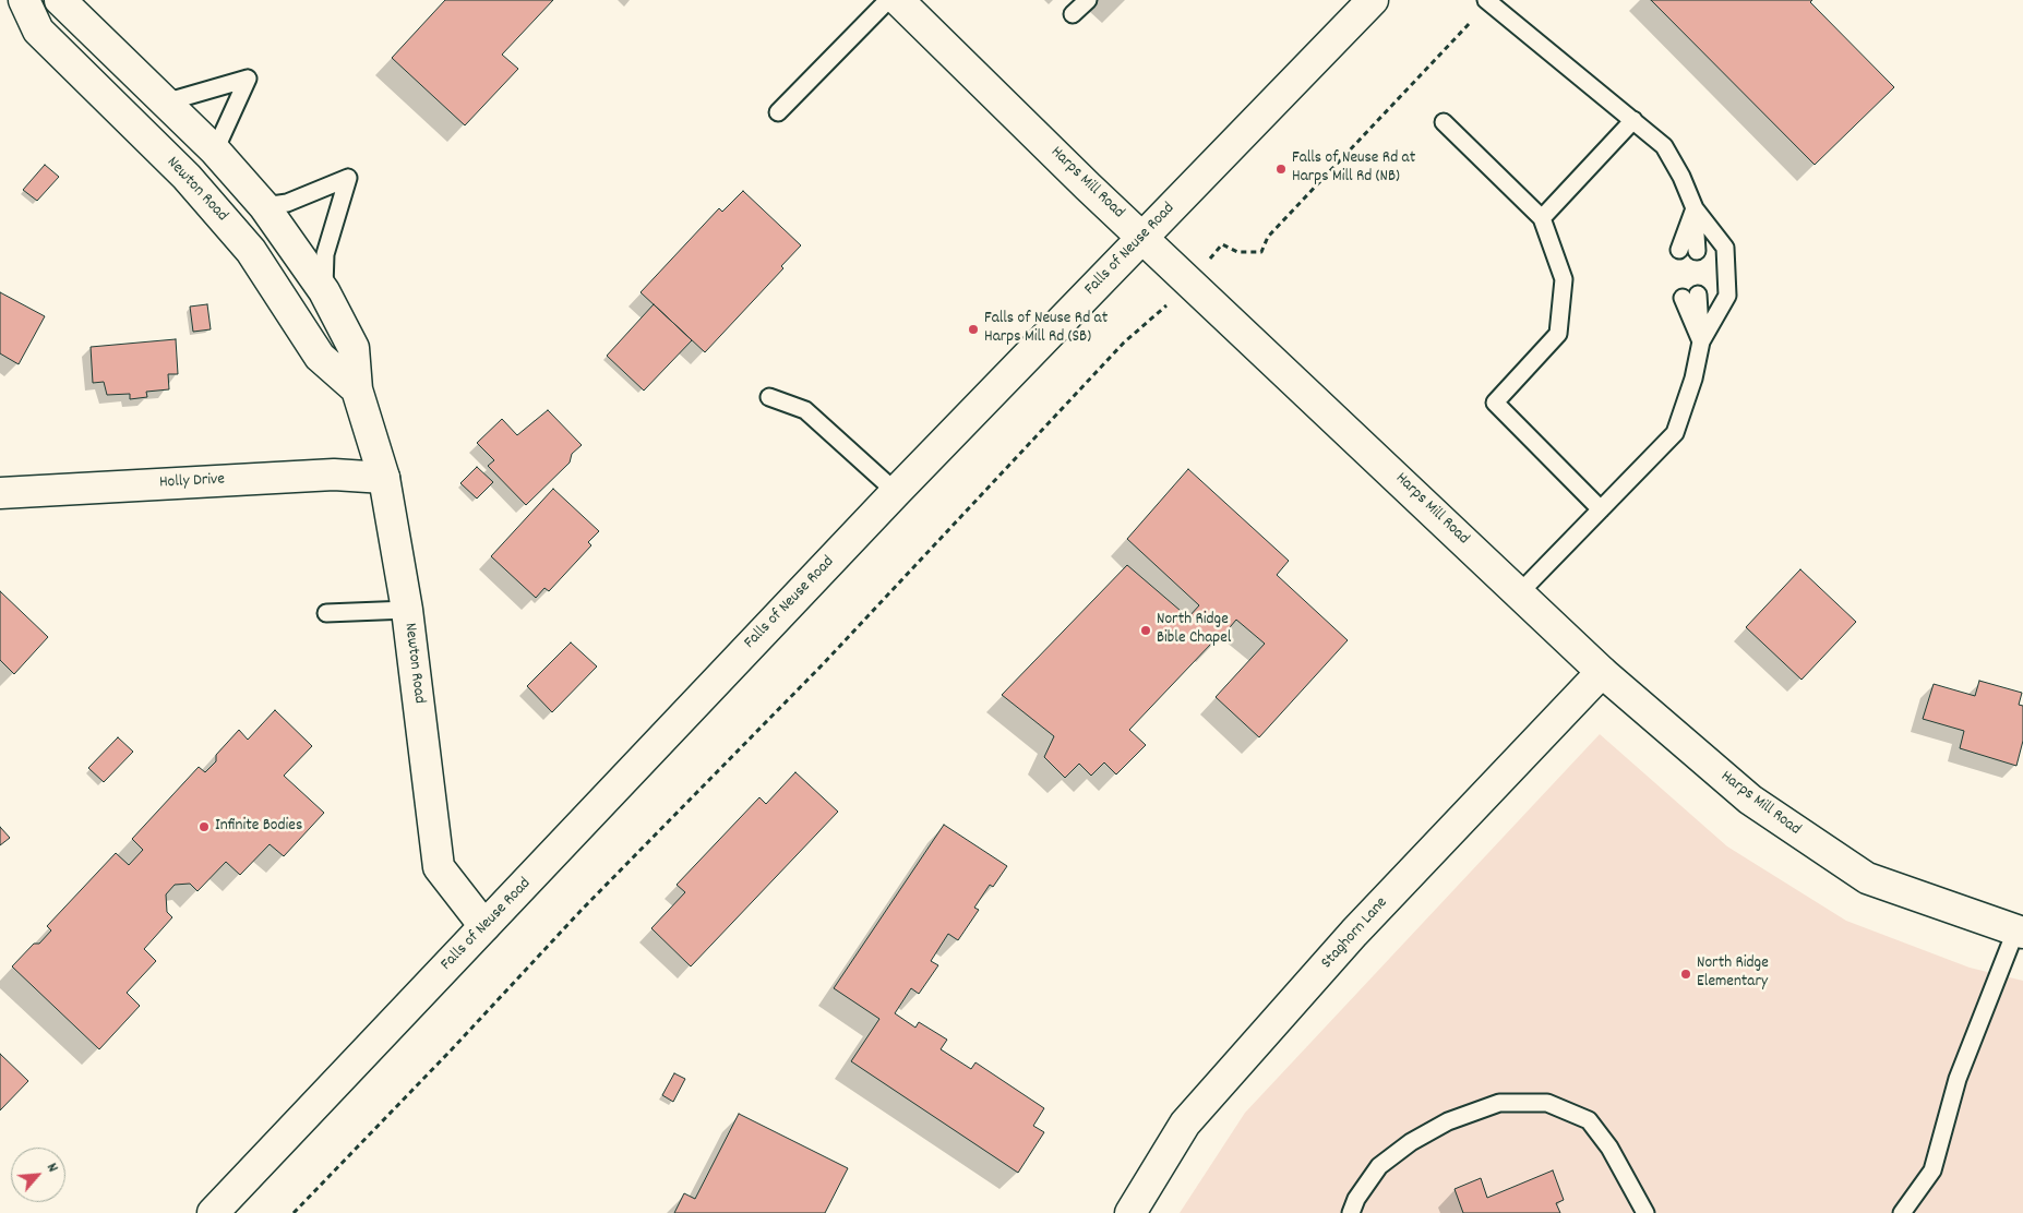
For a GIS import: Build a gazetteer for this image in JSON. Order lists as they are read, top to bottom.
{
  "streets": {
    "street": [
      "Harps Mill Road",
      "Newton Road",
      "Falls of Neuse Road",
      "Holly Drive",
      "Staghorn Lane"
    ]
  },
  "crossings": [
    ["Harps Mill Road", "Falls of Neuse Road"],
    ["Harps Mill Road", "Staghorn Lane"],
    ["Newton Road", "Falls of Neuse Road"],
    ["Newton Road", "Holly Drive"]
  ],
  "places": [
    "Falls of Neuse Rd at Harps Mill Rd (NB)",
    "Falls of Neuse Rd at Harps Mill Rd (SB)",
    "North Ridge Bible Chapel",
    "Infinite Bodies",
    "North Ridge Elementary"
  ],
  "north": "top right"
}
